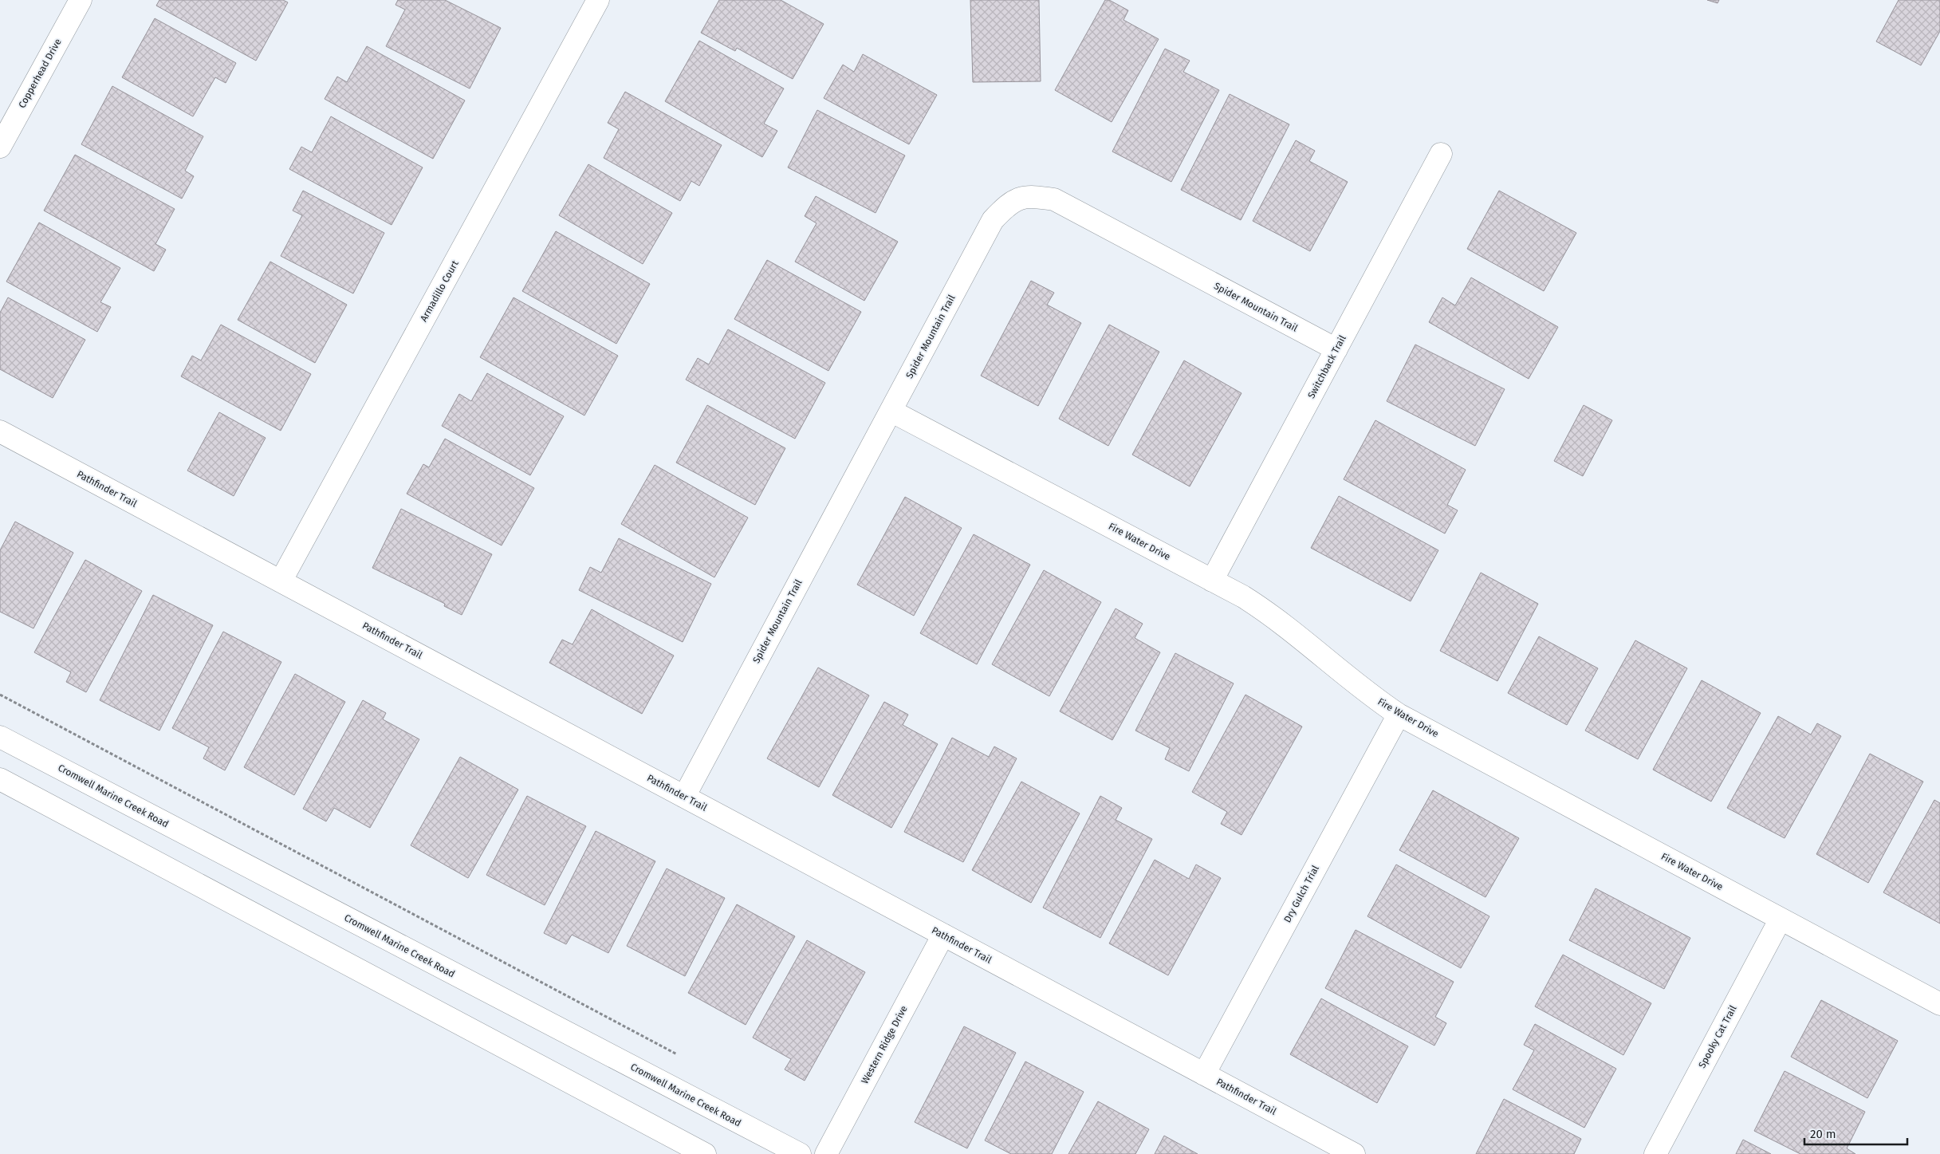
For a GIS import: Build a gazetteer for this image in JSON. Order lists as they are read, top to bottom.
{
  "streets": {
    "street": [
      "Copperhead Drive",
      "Armadillo Court",
      "Spider Mountain Trail",
      "Switchback Trail",
      "Pathfinder Trail",
      "Fire Water Drive",
      "Cromwell Marine Creek Road",
      "Dry Gulch Trial",
      "Spooky Cat Trail",
      "Western Ridge Drive"
    ]
  },
  "crossings": [
    ["Armadillo Court", "Pathfinder Trail"],
    ["Spider Mountain Trail", "Switchback Trail"],
    ["Spider Mountain Trail", "Pathfinder Trail"],
    ["Spider Mountain Trail", "Fire Water Drive"],
    ["Switchback Trail", "Fire Water Drive"],
    ["Pathfinder Trail", "Dry Gulch Trial"],
    ["Pathfinder Trail", "Western Ridge Drive"],
    ["Fire Water Drive", "Dry Gulch Trial"],
    ["Fire Water Drive", "Spooky Cat Trail"]
  ],
  "scale_bar": "20 m"
}
